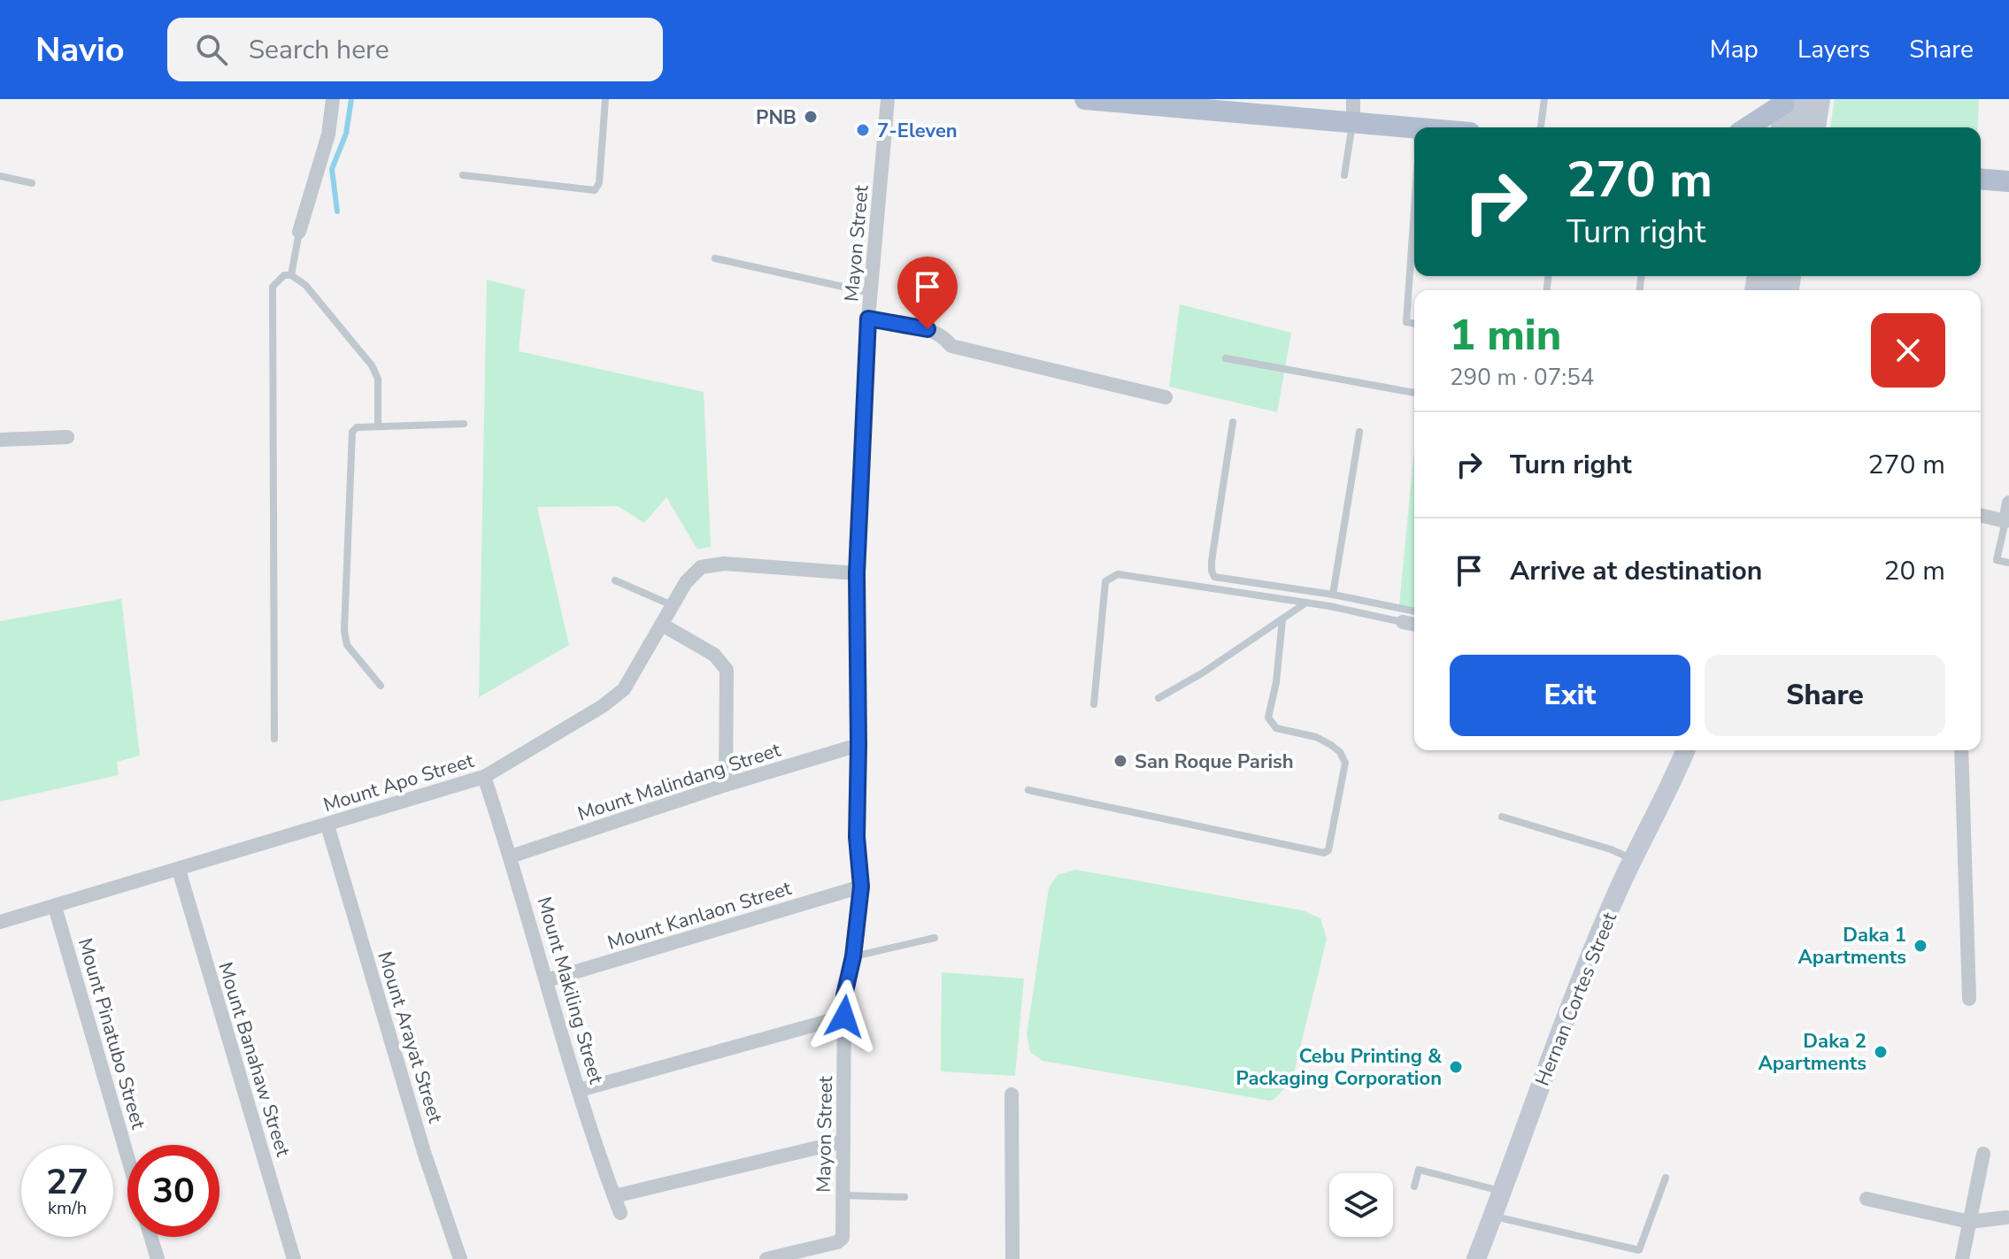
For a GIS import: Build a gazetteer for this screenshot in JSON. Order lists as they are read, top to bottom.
{
  "streets": {
    "main road": ["Hernan Cortes Street"],
    "street": [
      "Mayon Street",
      "Mount Malindang Street",
      "Mount Apo Street",
      "Mount Kanlaon Street",
      "Mount Makiling Street",
      "Mount Pinatubo Street",
      "Mount Arayat Street",
      "Mount Banahaw Street"
    ]
  },
  "crossings": [
    ["Mayon Street", "Mount Malindang Street"],
    ["Mayon Street", "Mount Apo Street"],
    ["Mayon Street", "Mount Kanlaon Street"],
    ["Mount Malindang Street", "Mount Makiling Street"],
    ["Mount Apo Street", "Mount Makiling Street"],
    ["Mount Apo Street", "Mount Pinatubo Street"],
    ["Mount Apo Street", "Mount Arayat Street"],
    ["Mount Apo Street", "Mount Banahaw Street"],
    ["Mount Kanlaon Street", "Mount Makiling Street"]
  ],
  "places": [
    "PNB",
    "7-Eleven",
    "San Roque Parish",
    "Daka 1 Apartments",
    "Daka 2 Apartments",
    "Cebu Printing & Packaging Corporation"
  ],
  "page": {
    "header": "Navio",
    "search": "Search here",
    "nav": ["Map", "Layers", "Share"],
    "turn": ["270 m", "Turn right"],
    "heading": ["1 min", "290 m · 07:54"],
    "list": [
      {
        "name": "Turn right",
        "value": "270 m"
      },
      {
        "name": "Arrive at destination",
        "value": "20 m"
      }
    ],
    "buttons": ["Exit", "Share"],
    "speed": "27 km/h",
    "limit": "30"
  }
}
